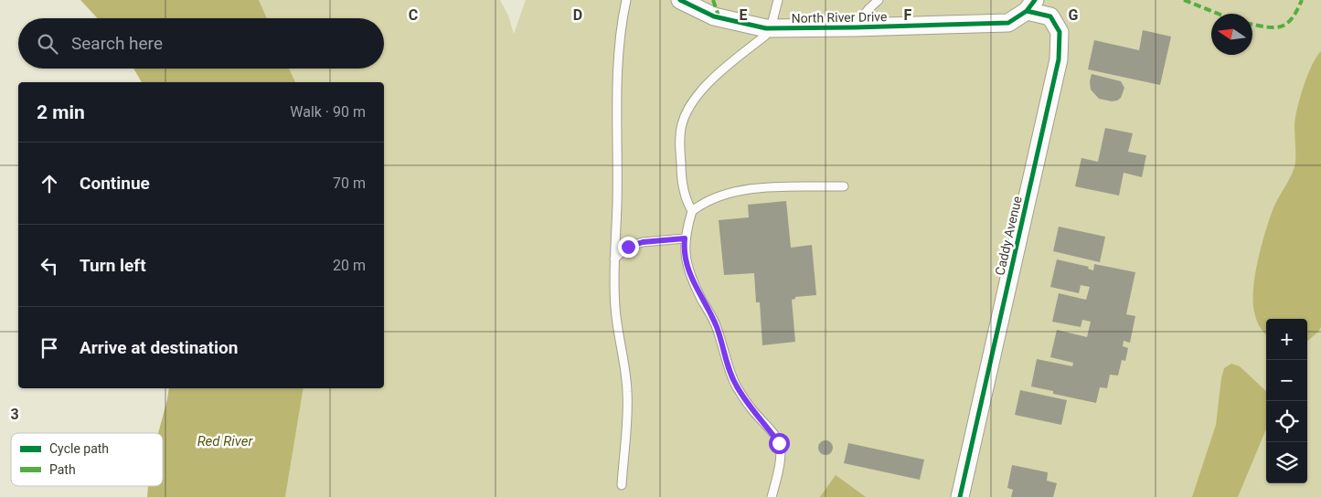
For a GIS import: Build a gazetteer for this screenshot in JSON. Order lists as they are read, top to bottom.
{
  "streets": {
    "street": ["North River Drive", "Caddy Avenue"]
  },
  "crossings": [
    ["North River Drive", "Caddy Avenue"]
  ],
  "water": ["Red River"],
  "legend": ["Cycle path", "Path"],
  "north": "left",
  "page": {
    "search": "Search here",
    "heading": ["2 min", "Walk · 90 m"],
    "list": [
      ["Continue", "70 m"],
      ["Turn left", "20 m"],
      "Arrive at destination"
    ],
    "map_buttons": ["+", "−"]
  },
  "grid": {
    "columns": [
      "C",
      "D",
      "E",
      "F",
      "G"
    ],
    "rows": ["3"]
  }
}
